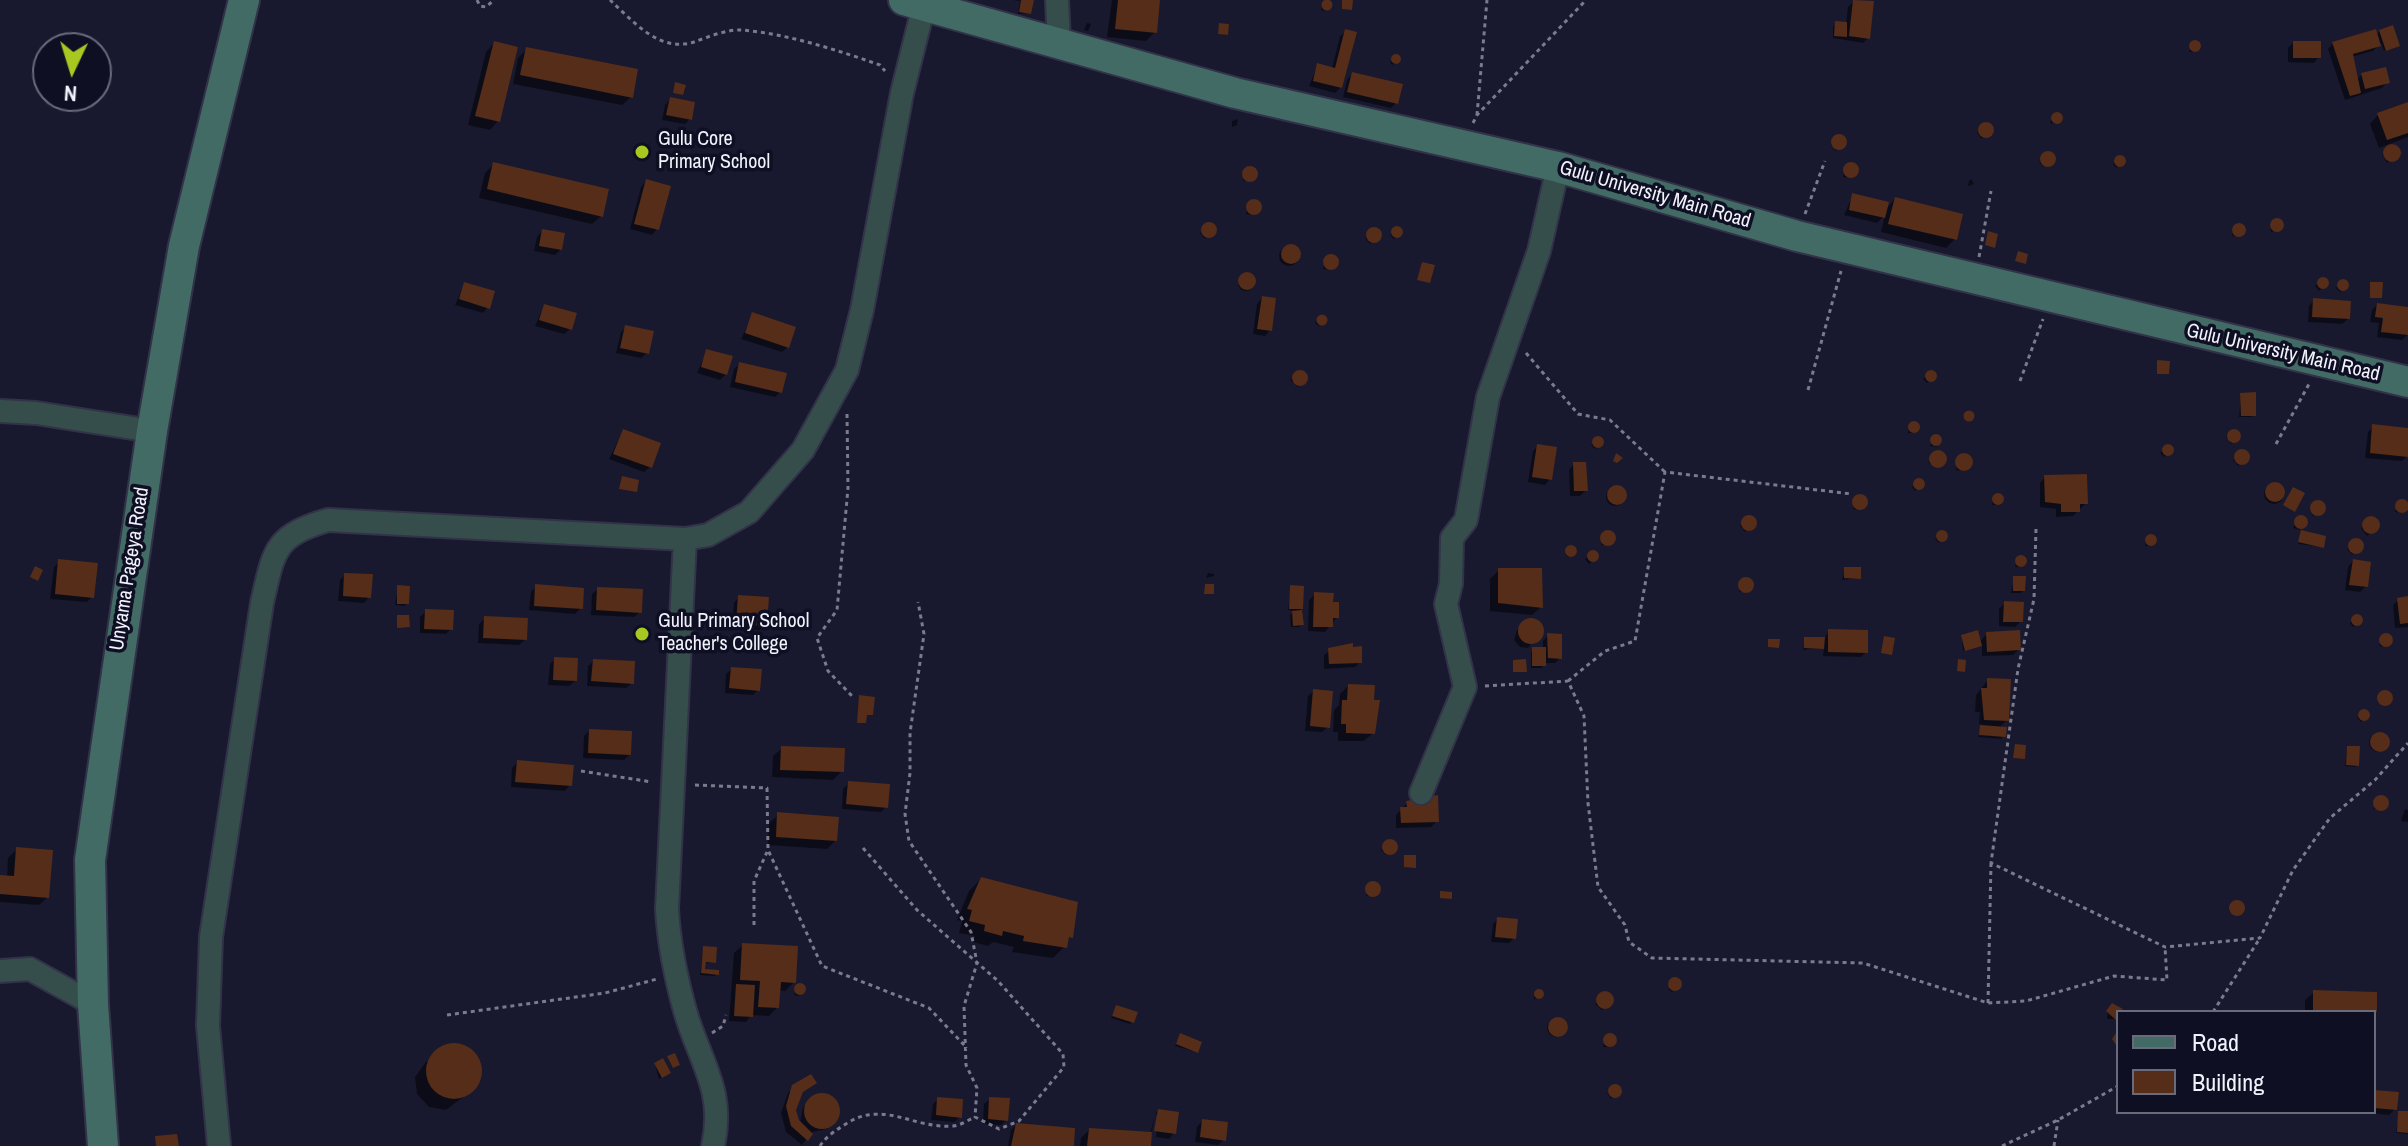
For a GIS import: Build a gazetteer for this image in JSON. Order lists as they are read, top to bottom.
{
  "streets": {
    "street": ["Gulu University Main Road", "Unyama Pageya Road"]
  },
  "places": ["Gulu Core Primary School", "Gulu Primary School Teacher's College"],
  "legend": ["Road", "Building"],
  "north": "bottom"
}
